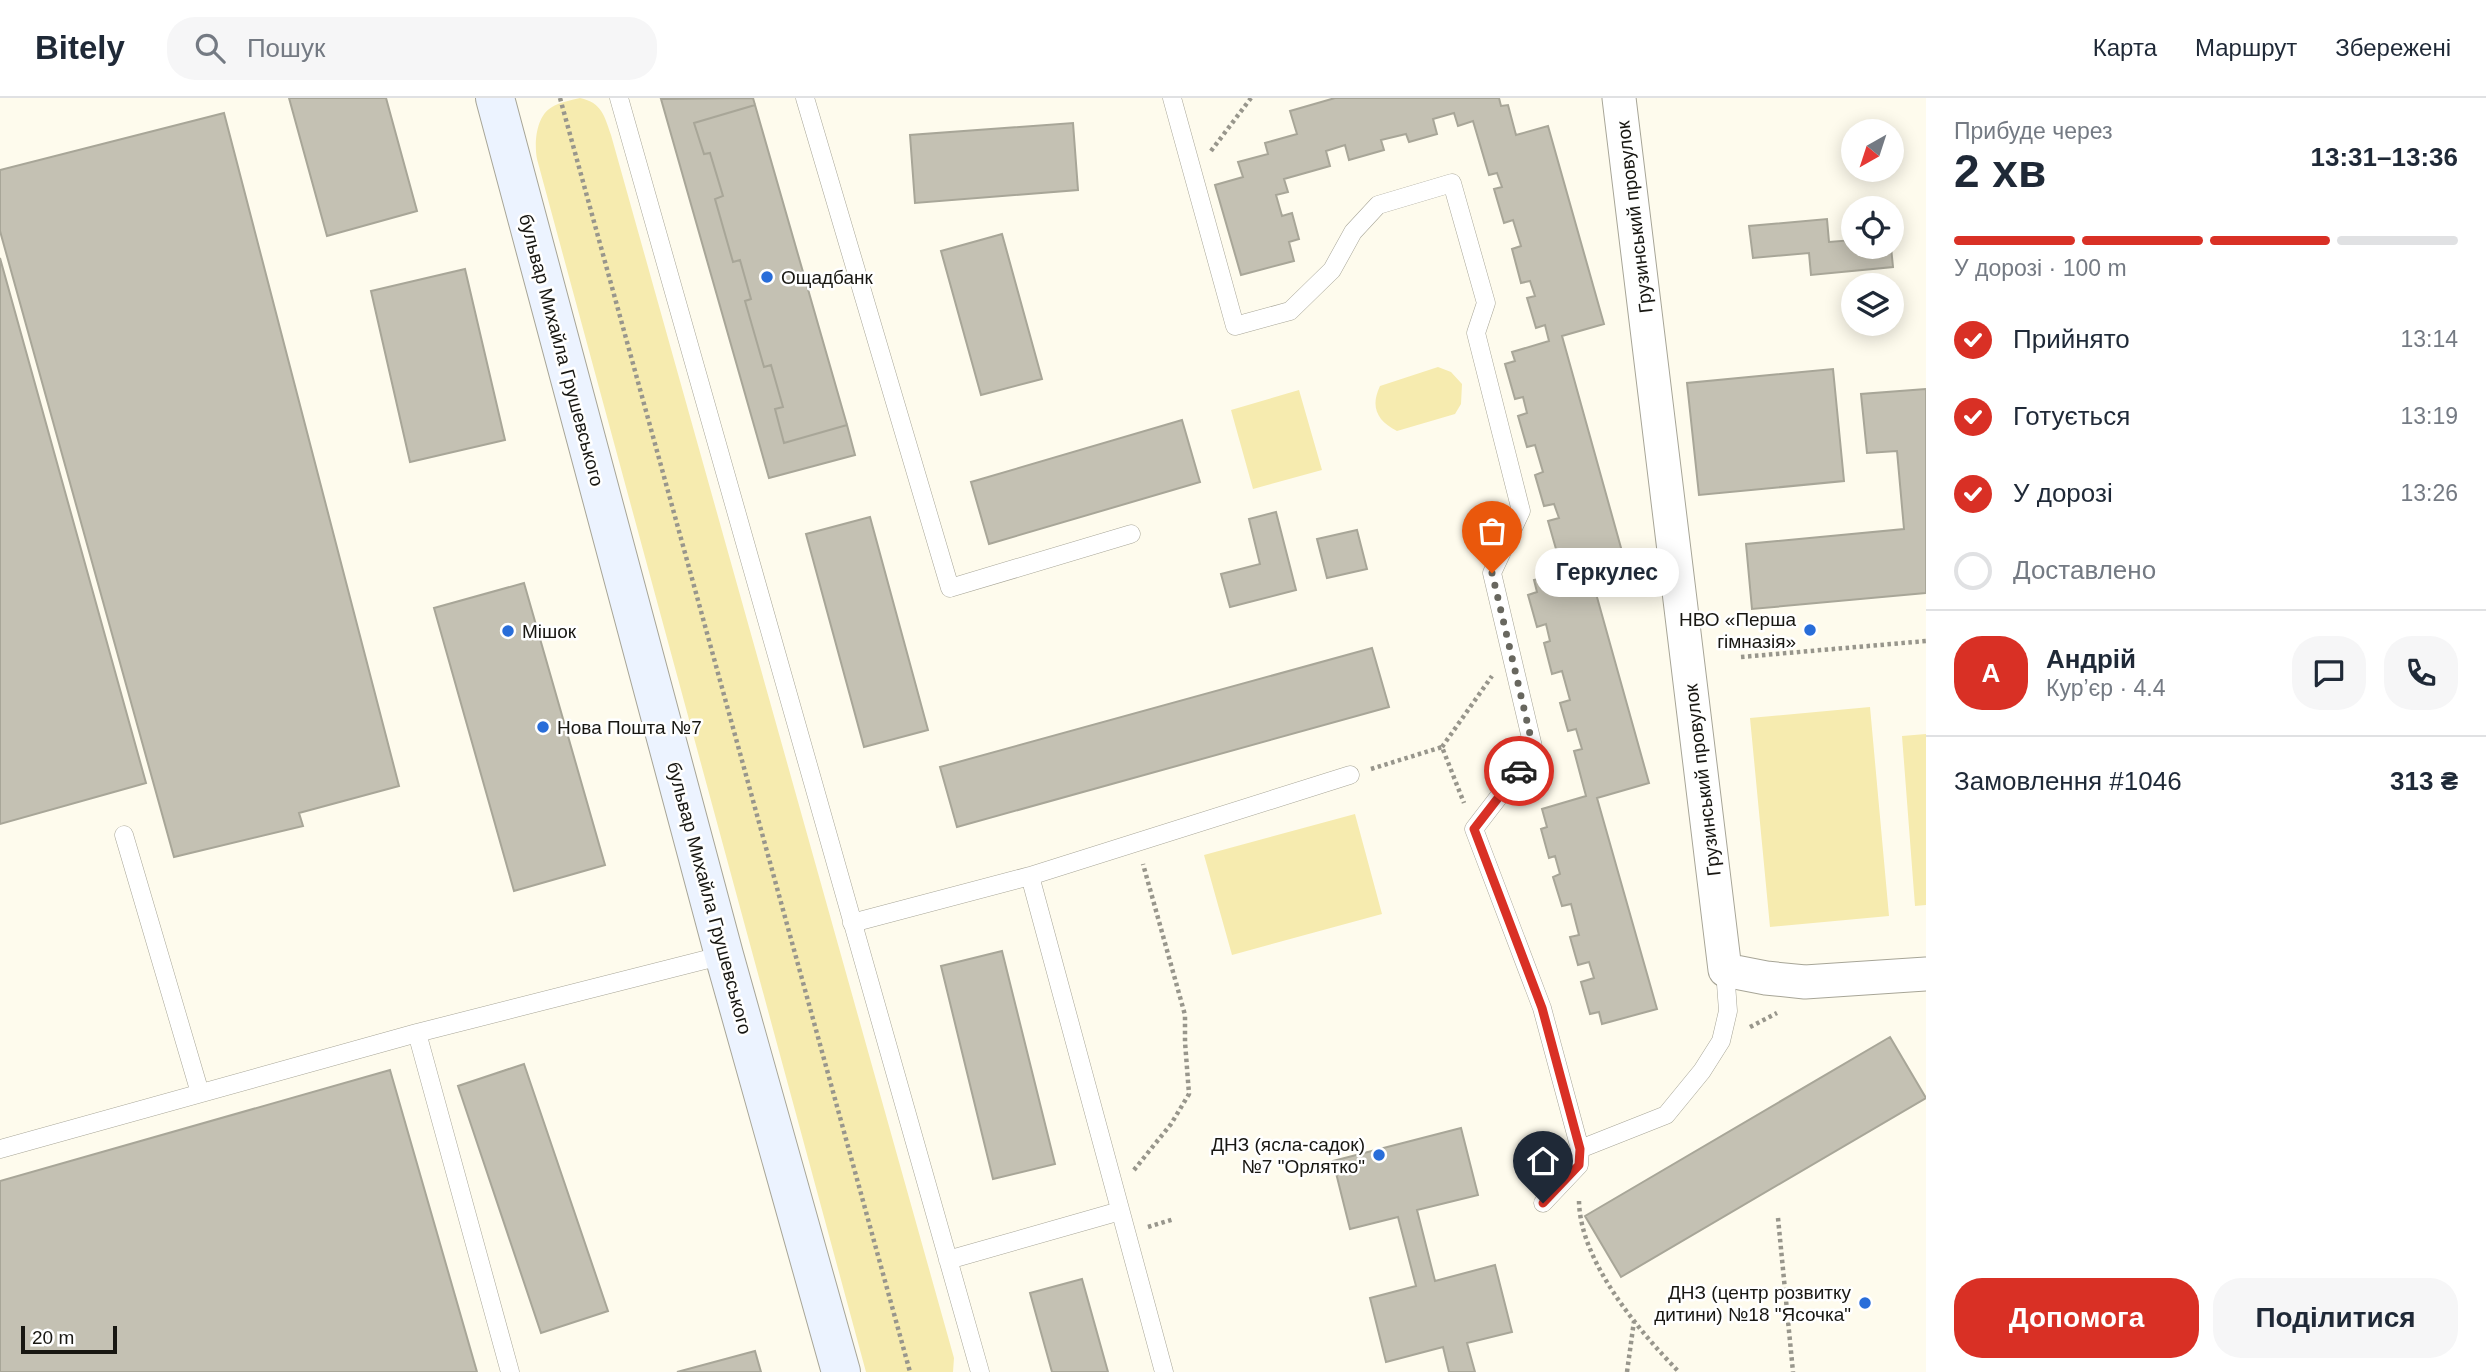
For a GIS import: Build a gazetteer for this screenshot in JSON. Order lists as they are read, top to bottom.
{
  "streets": {
    "main road": ["бульвар Михайла Грушевського"],
    "street": ["Грузинський провулок"]
  },
  "places": [
    "Ощадбанк",
    "Геркулес",
    "НВО «Перша гімназія»",
    "Мішок",
    "Нова Пошта №7",
    "ДНЗ (ясла-садок) №7 \"Орлятко\"",
    "ДНЗ (центр розвитку дитини) №18 \"Ясочка\""
  ],
  "scale_bar": "20 m",
  "north": "bottom left",
  "page": {
    "header": "Bitely",
    "search": "Пошук",
    "nav": ["Карта", "Маршрут", "Збережені"],
    "heading": ["2 хв", "Прибуде через", "13:31–13:36"],
    "panel": [
      "Андрій",
      "Кур’єр · 4.4",
      "Замовлення #1046",
      "313 ₴"
    ],
    "bar": "У дорозі · 100 m",
    "list": [
      ["Прийнято", "13:14"],
      ["Готується", "13:19"],
      ["У дорозі", "13:26"],
      "Доставлено"
    ],
    "bubble": "Геркулес",
    "round": "А",
    "buttons": ["Допомога", "Поділитися"],
    "scale": "20 m"
  }
}
